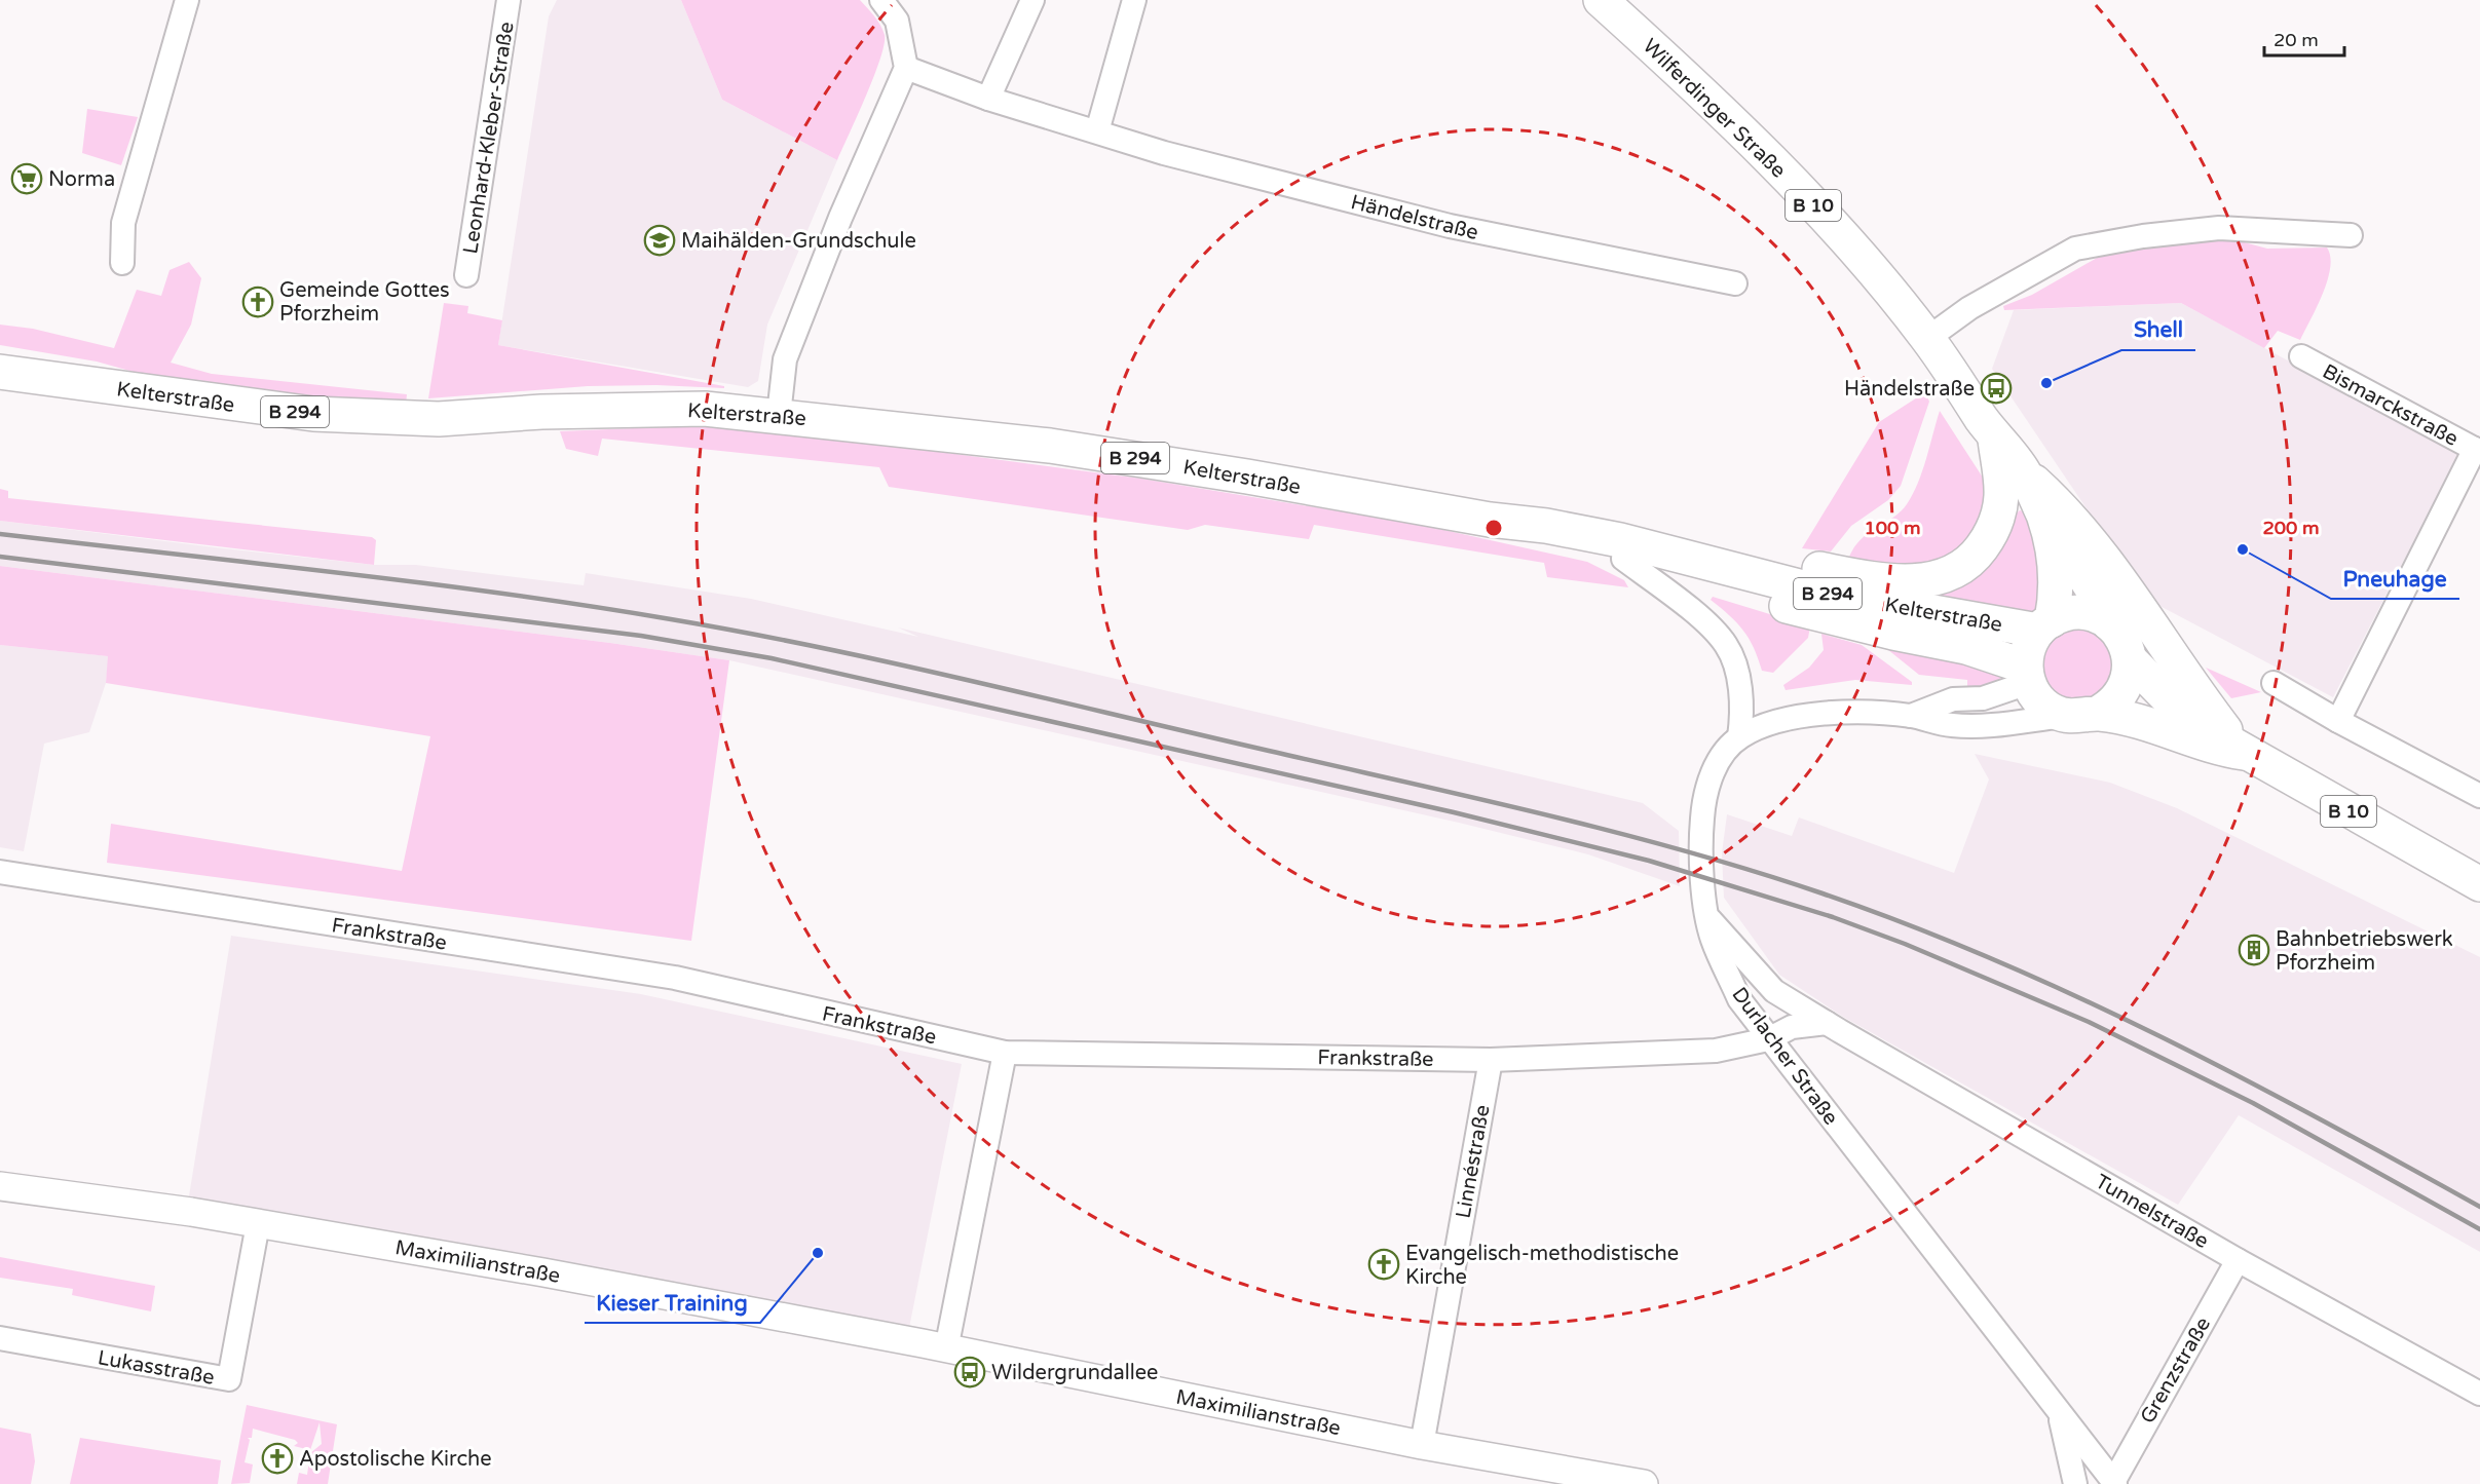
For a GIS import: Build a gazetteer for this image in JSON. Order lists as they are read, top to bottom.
{
  "streets": {
    "main road": [
      "Wilferdinger Straße",
      "B 10",
      "Kelterstraße",
      "B 294"
    ],
    "street": [
      "Leonhard-Kleber-Straße",
      "Händelstraße",
      "Bismarckstraße",
      "Frankstraße",
      "Durlacher Straße",
      "Linnéstraße",
      "Tunnelstraße",
      "Maximilianstraße",
      "Lukasstraße",
      "Grenzstraße"
    ]
  },
  "crossings": [
    ["Wilferdinger Straße", "B 10"],
    ["Wilferdinger Straße", "Kelterstraße"],
    ["Wilferdinger Straße", "Durlacher Straße"],
    ["B 10", "Kelterstraße"],
    ["B 10", "Durlacher Straße"],
    ["Kelterstraße", "Durlacher Straße"],
    ["Frankstraße", "Durlacher Straße"],
    ["Frankstraße", "Linnéstraße"],
    ["Durlacher Straße", "Tunnelstraße"],
    ["Durlacher Straße", "Grenzstraße"],
    ["Linnéstraße", "Maximilianstraße"],
    ["Tunnelstraße", "Grenzstraße"],
    ["Maximilianstraße", "Lukasstraße"]
  ],
  "places": {
    "supermarket": ["Norma"],
    "school or university": ["Maihälden-Grundschule"],
    "church": ["Gemeinde Gottes Pforzheim", "Evangelisch-methodistische Kirche", "Apostolische Kirche"],
    "other": ["Shell", "Pneuhage", "Kieser Training"],
    "bus stop": ["Händelstraße", "Wildergrundallee"],
    "building": ["Bahnbetriebswerk Pforzheim"]
  },
  "scale_bar": "20 m",
  "rings": ["100 m", "200 m"]
}
